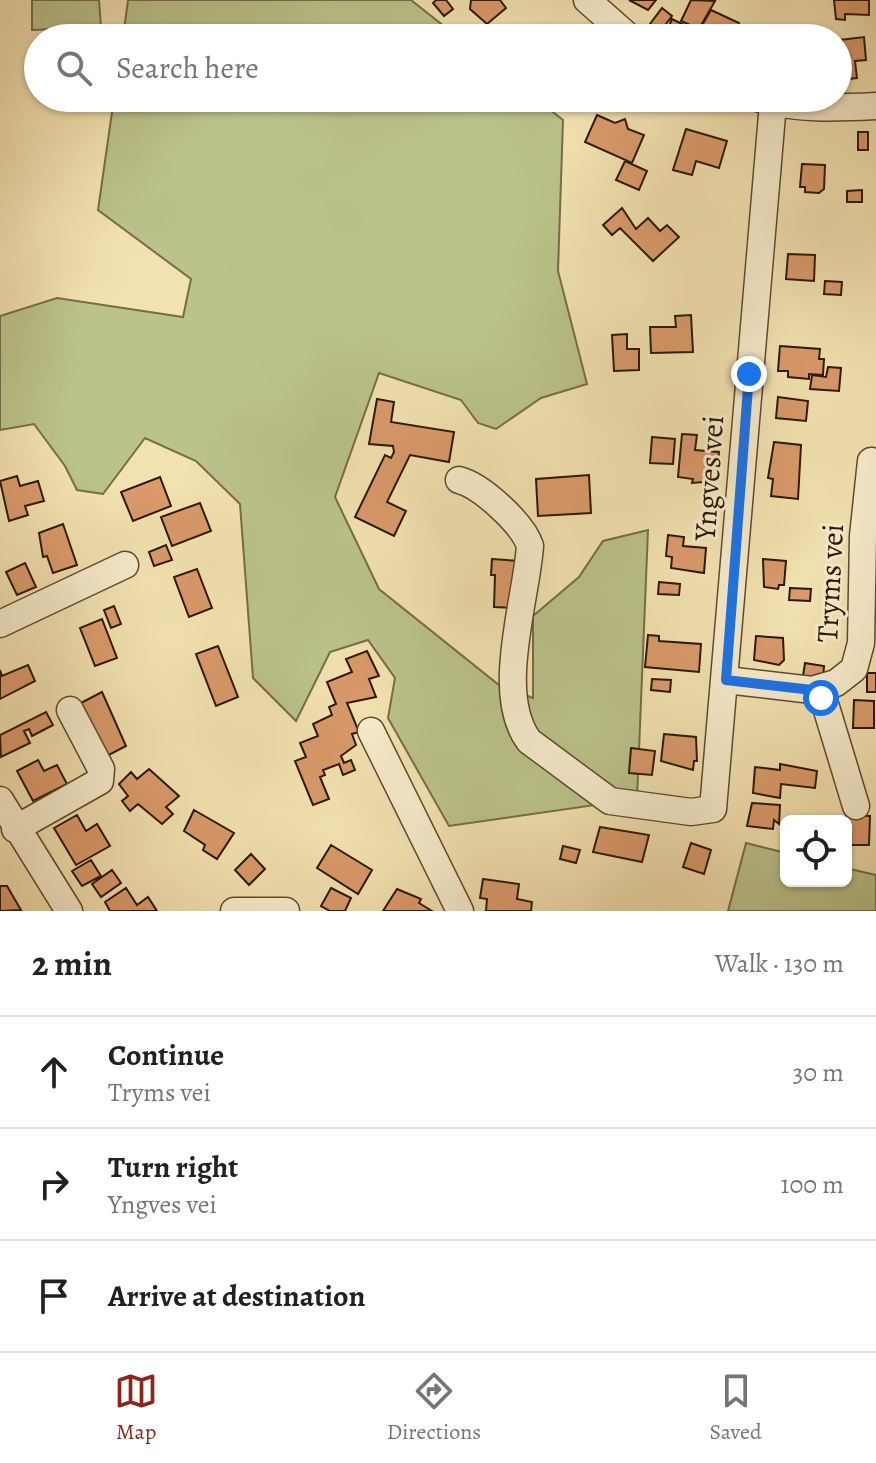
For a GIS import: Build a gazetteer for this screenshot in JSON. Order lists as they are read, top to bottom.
{
  "streets": {
    "street": ["Yngves vei", "Tryms vei"]
  },
  "crossings": [
    ["Yngves vei", "Tryms vei"]
  ],
  "page": {
    "search": "Search here",
    "heading": ["2 min", "Walk · 130 m"],
    "list": [
      ["Continue", "Tryms vei", "30 m"],
      ["Turn right", "Yngves vei", "100 m"],
      "Arrive at destination"
    ],
    "nav": ["Map", "Directions", "Saved"]
  }
}
